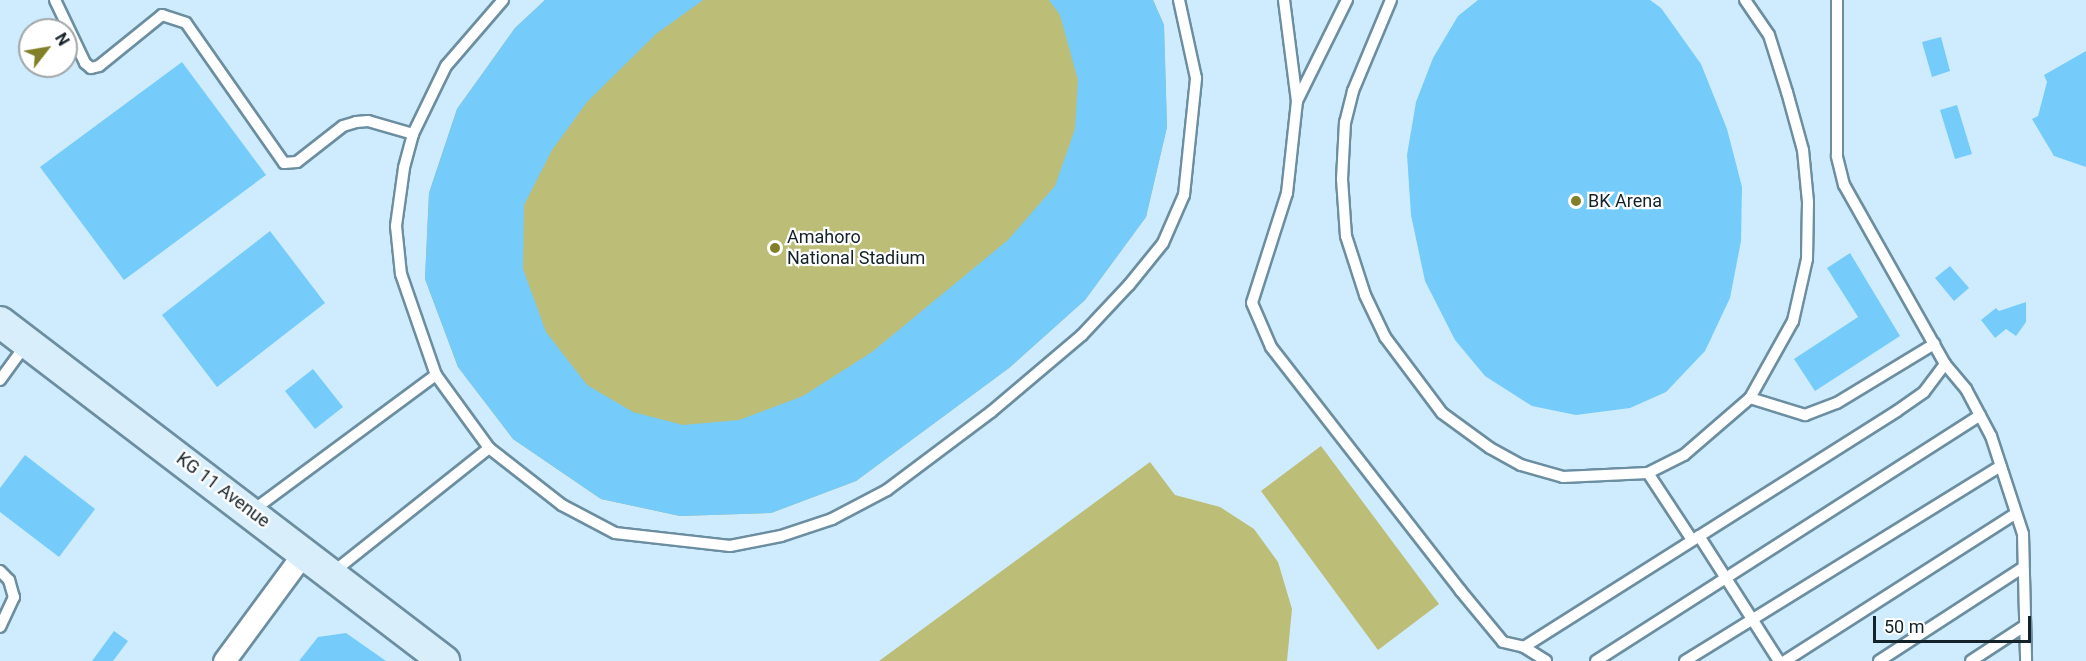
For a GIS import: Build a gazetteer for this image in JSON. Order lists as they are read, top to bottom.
{
  "streets": {
    "main road": ["KG 11 Avenue"]
  },
  "places": ["BK Arena", "Amahoro National Stadium"],
  "scale_bar": "50 m",
  "north": "top right"
}
